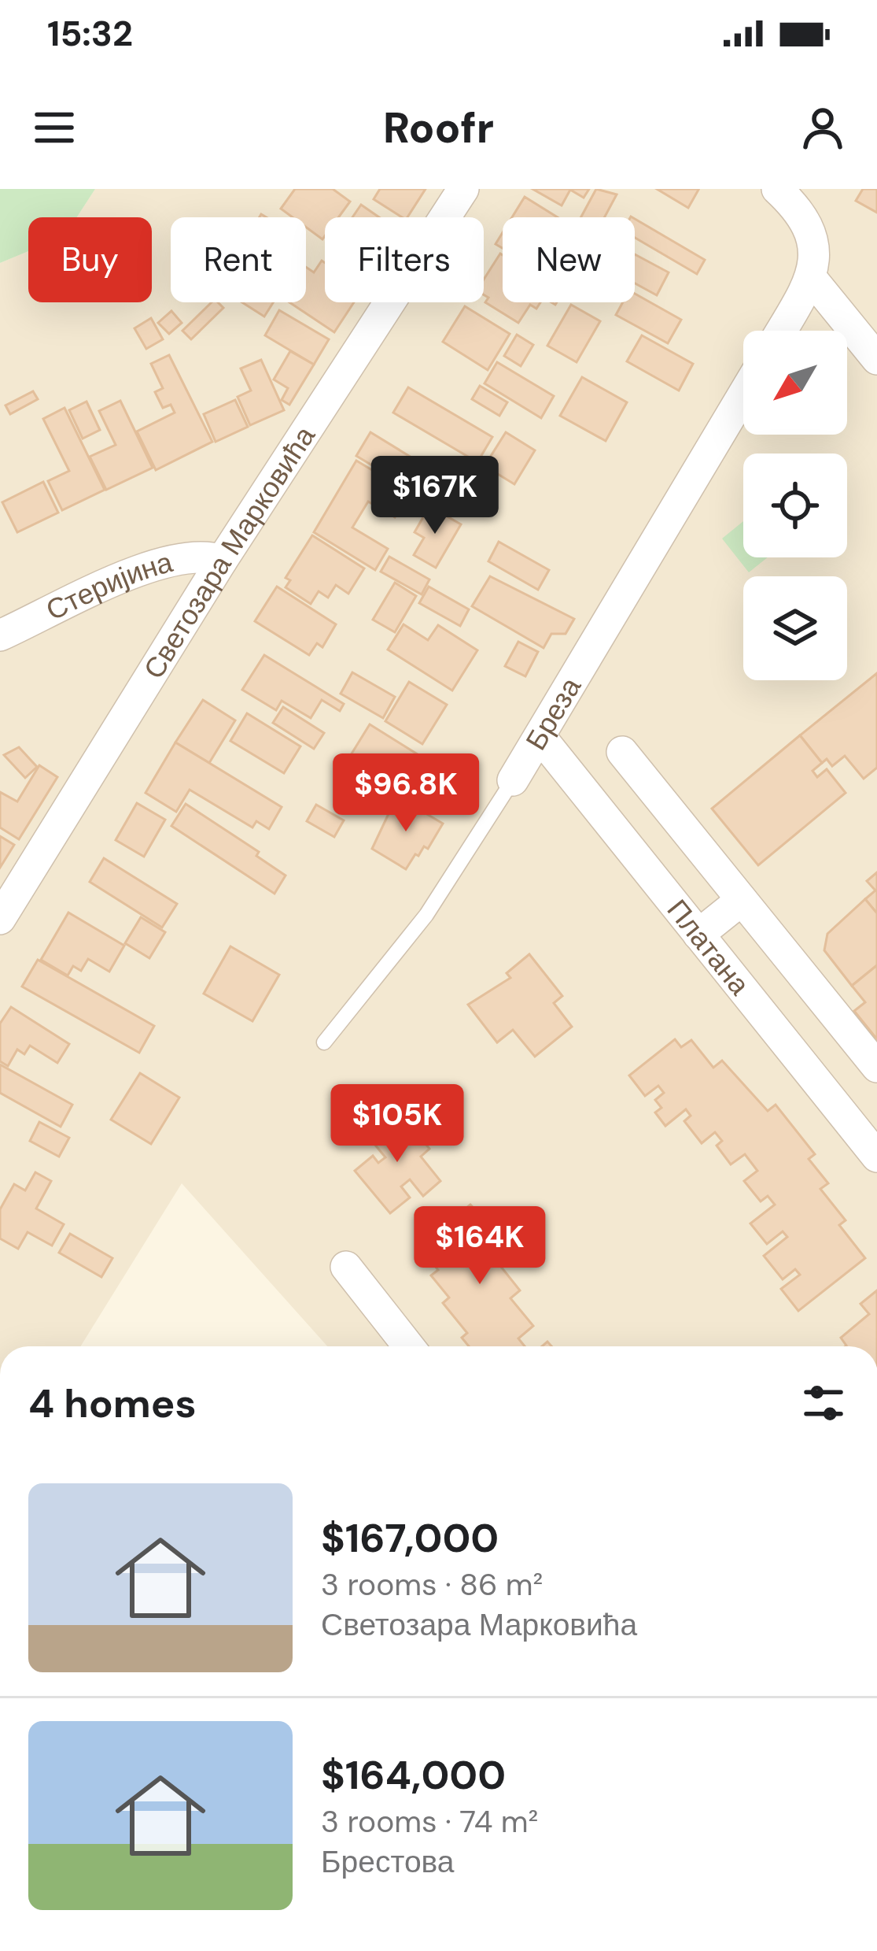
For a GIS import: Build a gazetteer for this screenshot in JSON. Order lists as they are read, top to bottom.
{
  "streets": {
    "street": [
      "Светозара Марковића",
      "Стеријина",
      "Бреза",
      "Платана"
    ]
  },
  "crossings": [
    ["Светозара Марковића", "Стеријина"],
    ["Бреза", "Платана"]
  ],
  "north": "bottom left",
  "page": {
    "status": "15:32",
    "header": "Roofr",
    "chip": [
      "Buy",
      "Rent",
      "Filters",
      "New"
    ],
    "price": [
      "$167K",
      "$96.8K",
      "$105K",
      "$164K"
    ],
    "heading": "4 homes",
    "list": [
      {
        "name": "$167,000",
        "note": "3 rooms · 86 m² · Светозара Марковића"
      },
      {
        "name": "$164,000",
        "note": "3 rooms · 74 m² · Брестова"
      }
    ]
  }
}
